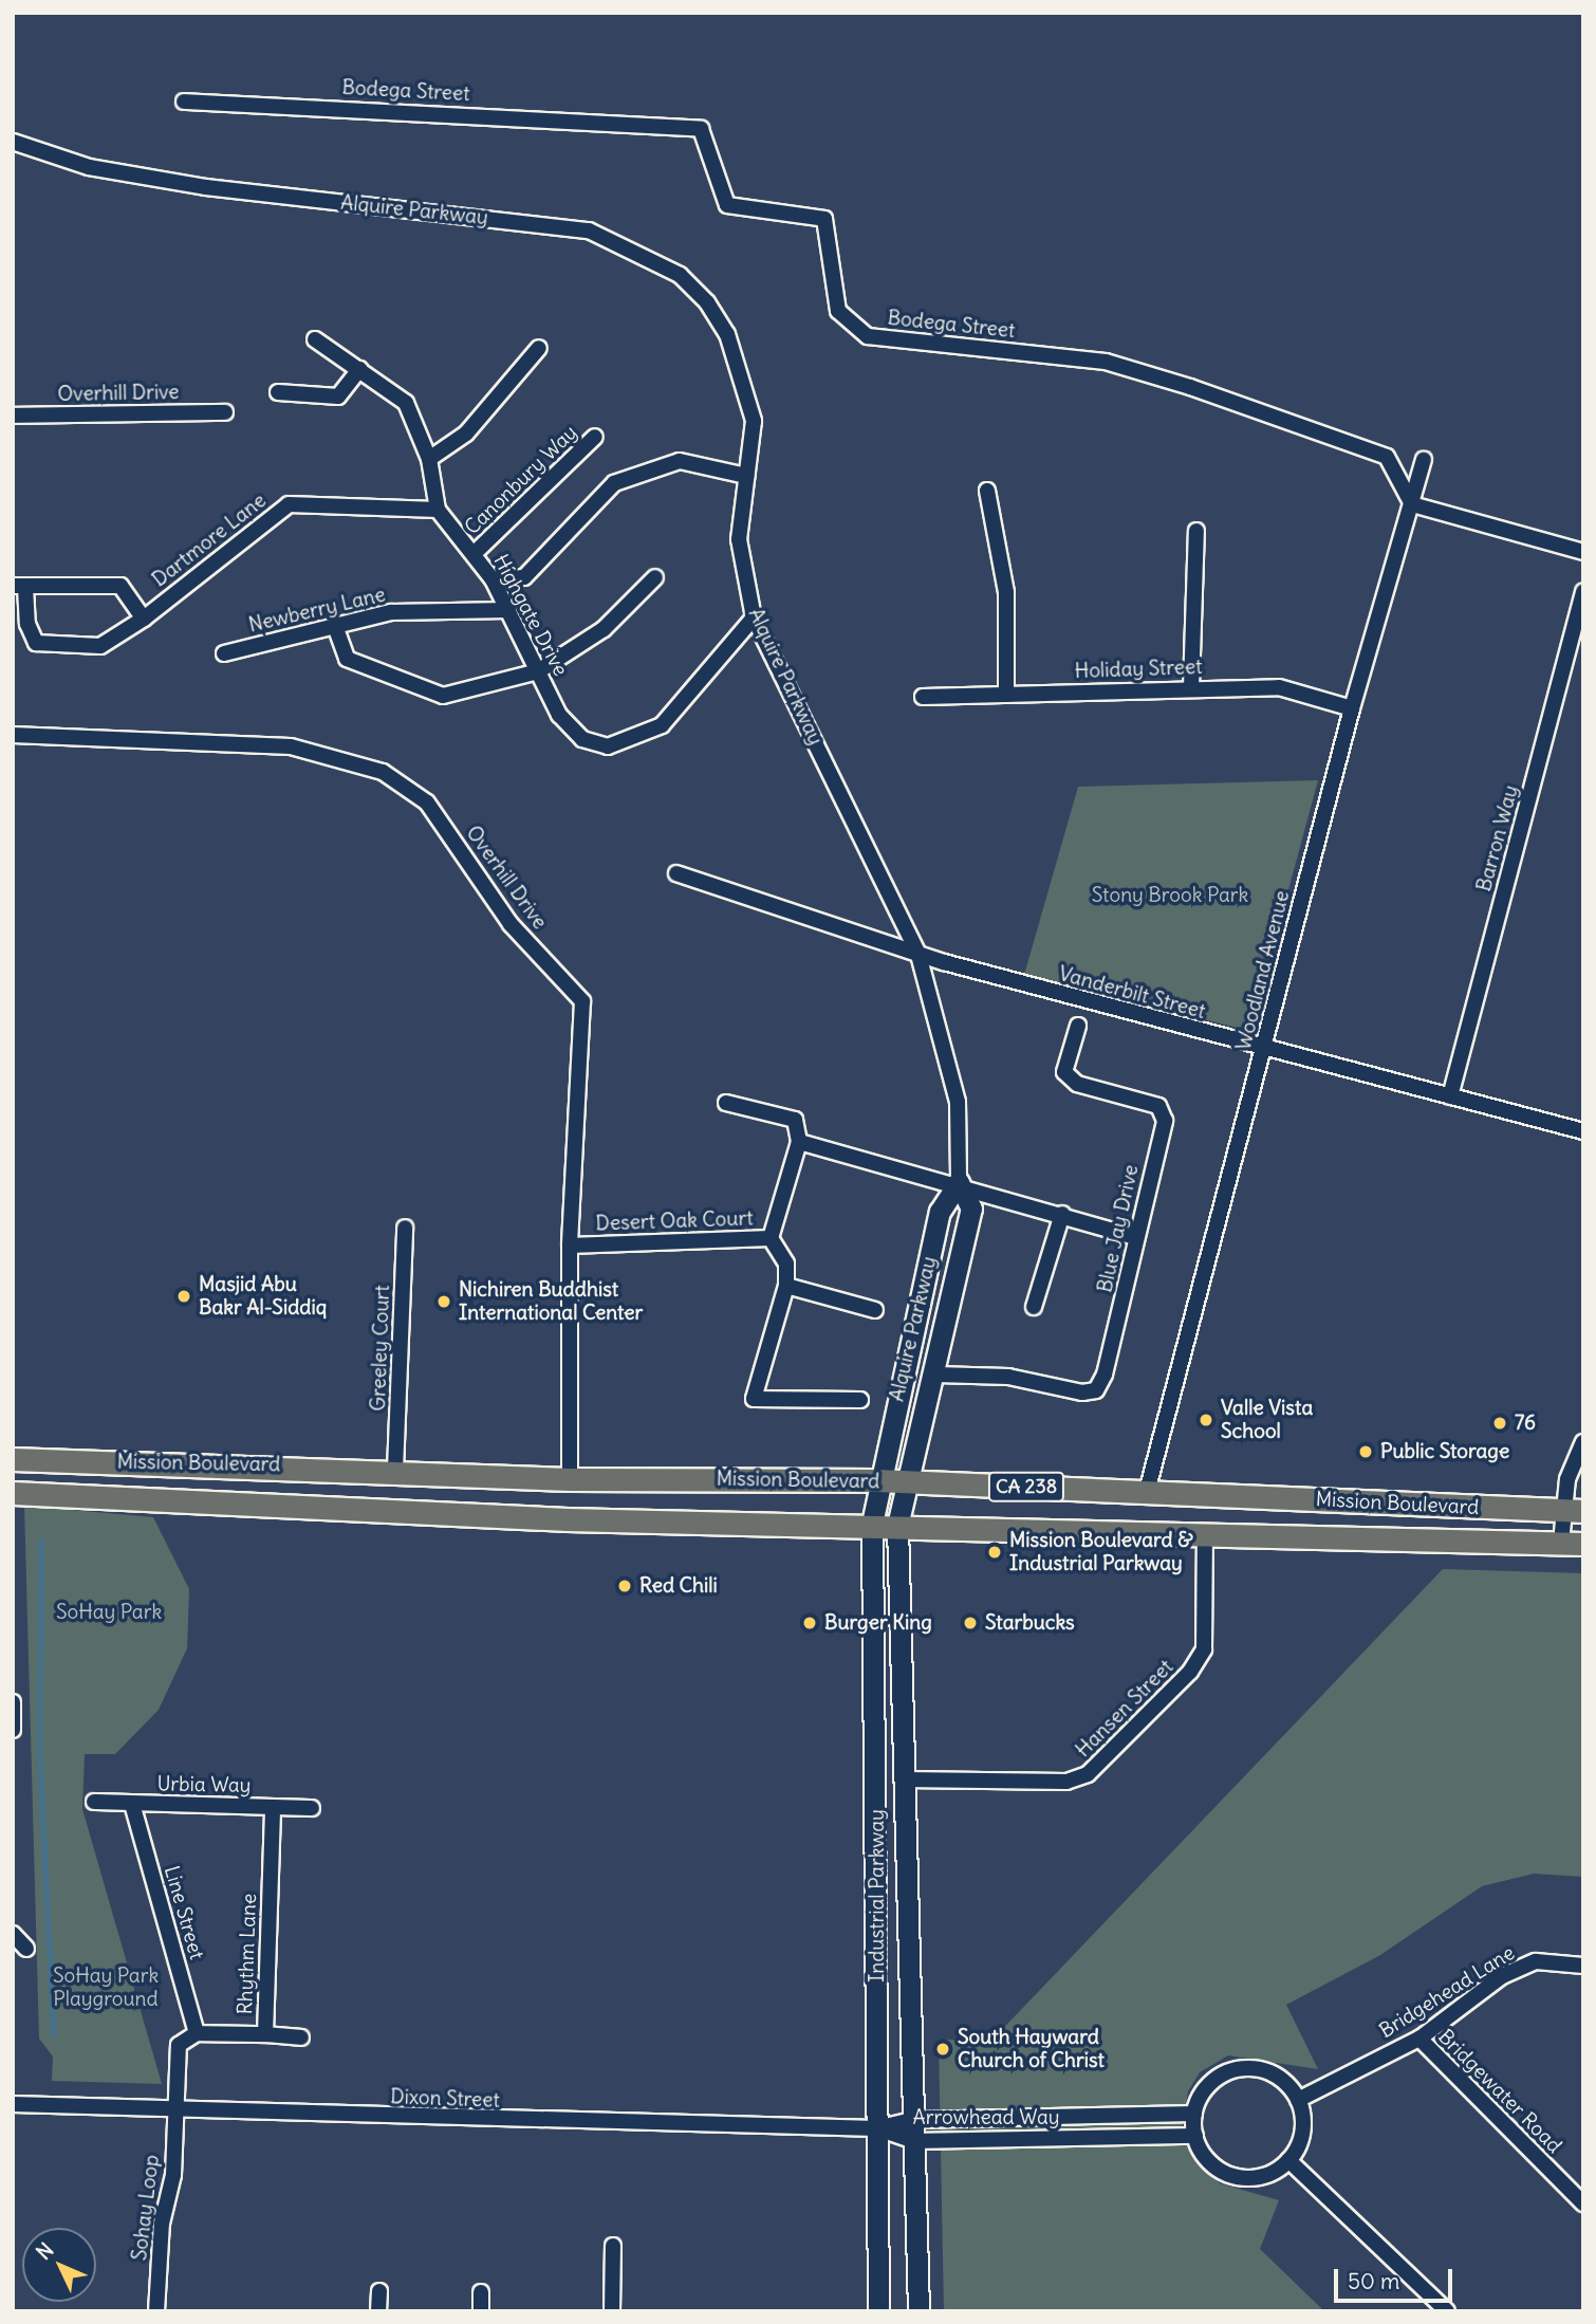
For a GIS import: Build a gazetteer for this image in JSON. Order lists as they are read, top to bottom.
{
  "streets": {
    "main road": [
      "Alquire Parkway",
      "Mission Boulevard",
      "CA 238",
      "Industrial Parkway"
    ],
    "street": [
      "Bodega Street",
      "Overhill Drive",
      "Canonbury Way",
      "Dartmore Lane",
      "Newberry Lane",
      "Highgate Drive",
      "Holiday Street",
      "Barron Way",
      "Woodland Avenue",
      "Vanderbilt Street",
      "Desert Oak Court",
      "Blue Jay Drive",
      "Greeley Court",
      "Hansen Street",
      "Urbia Way",
      "Line Street",
      "Rhythm Lane",
      "Bridgehead Lane",
      "Bridgewater Road",
      "Dixon Street",
      "Arrowhead Way",
      "Sohay Loop"
    ]
  },
  "crossings": [
    ["Bodega Street", "Woodland Avenue"],
    ["Alquire Parkway", "Highgate Drive"],
    ["Alquire Parkway", "Vanderbilt Street"],
    ["Alquire Parkway", "Blue Jay Drive"],
    ["Alquire Parkway", "Mission Boulevard"],
    ["Alquire Parkway", "Industrial Parkway"],
    ["Overhill Drive", "Desert Oak Court"],
    ["Overhill Drive", "Mission Boulevard"],
    ["Canonbury Way", "Highgate Drive"],
    ["Dartmore Lane", "Highgate Drive"],
    ["Newberry Lane", "Highgate Drive"],
    ["Holiday Street", "Woodland Avenue"],
    ["Barron Way", "Vanderbilt Street"],
    ["Woodland Avenue", "Vanderbilt Street"],
    ["Woodland Avenue", "Mission Boulevard"],
    ["Greeley Court", "Mission Boulevard"],
    ["Mission Boulevard", "Hansen Street"],
    ["Mission Boulevard", "Industrial Parkway"],
    ["Hansen Street", "Industrial Parkway"],
    ["Urbia Way", "Line Street"],
    ["Urbia Way", "Rhythm Lane"],
    ["Industrial Parkway", "Dixon Street"],
    ["Industrial Parkway", "Arrowhead Way"],
    ["Line Street", "Rhythm Lane"],
    ["Line Street", "Sohay Loop"],
    ["Rhythm Lane", "Sohay Loop"],
    ["Bridgehead Lane", "Bridgewater Road"],
    ["Bridgehead Lane", "Arrowhead Way"],
    ["Dixon Street", "Arrowhead Way"],
    ["Dixon Street", "Sohay Loop"]
  ],
  "parks": ["Stony Brook Park", "SoHay Park", "SoHay Park Playground"],
  "places": [
    "Masjid Abu Bakr Al-Siddiq",
    "Nichiren Buddhist International Center",
    "Valle Vista School",
    "76",
    "Public Storage",
    "Mission Boulevard & Industrial Parkway",
    "Red Chili",
    "Burger King",
    "Starbucks",
    "South Hayward Church of Christ"
  ],
  "scale_bar": "50 m",
  "north": "top left"
}
